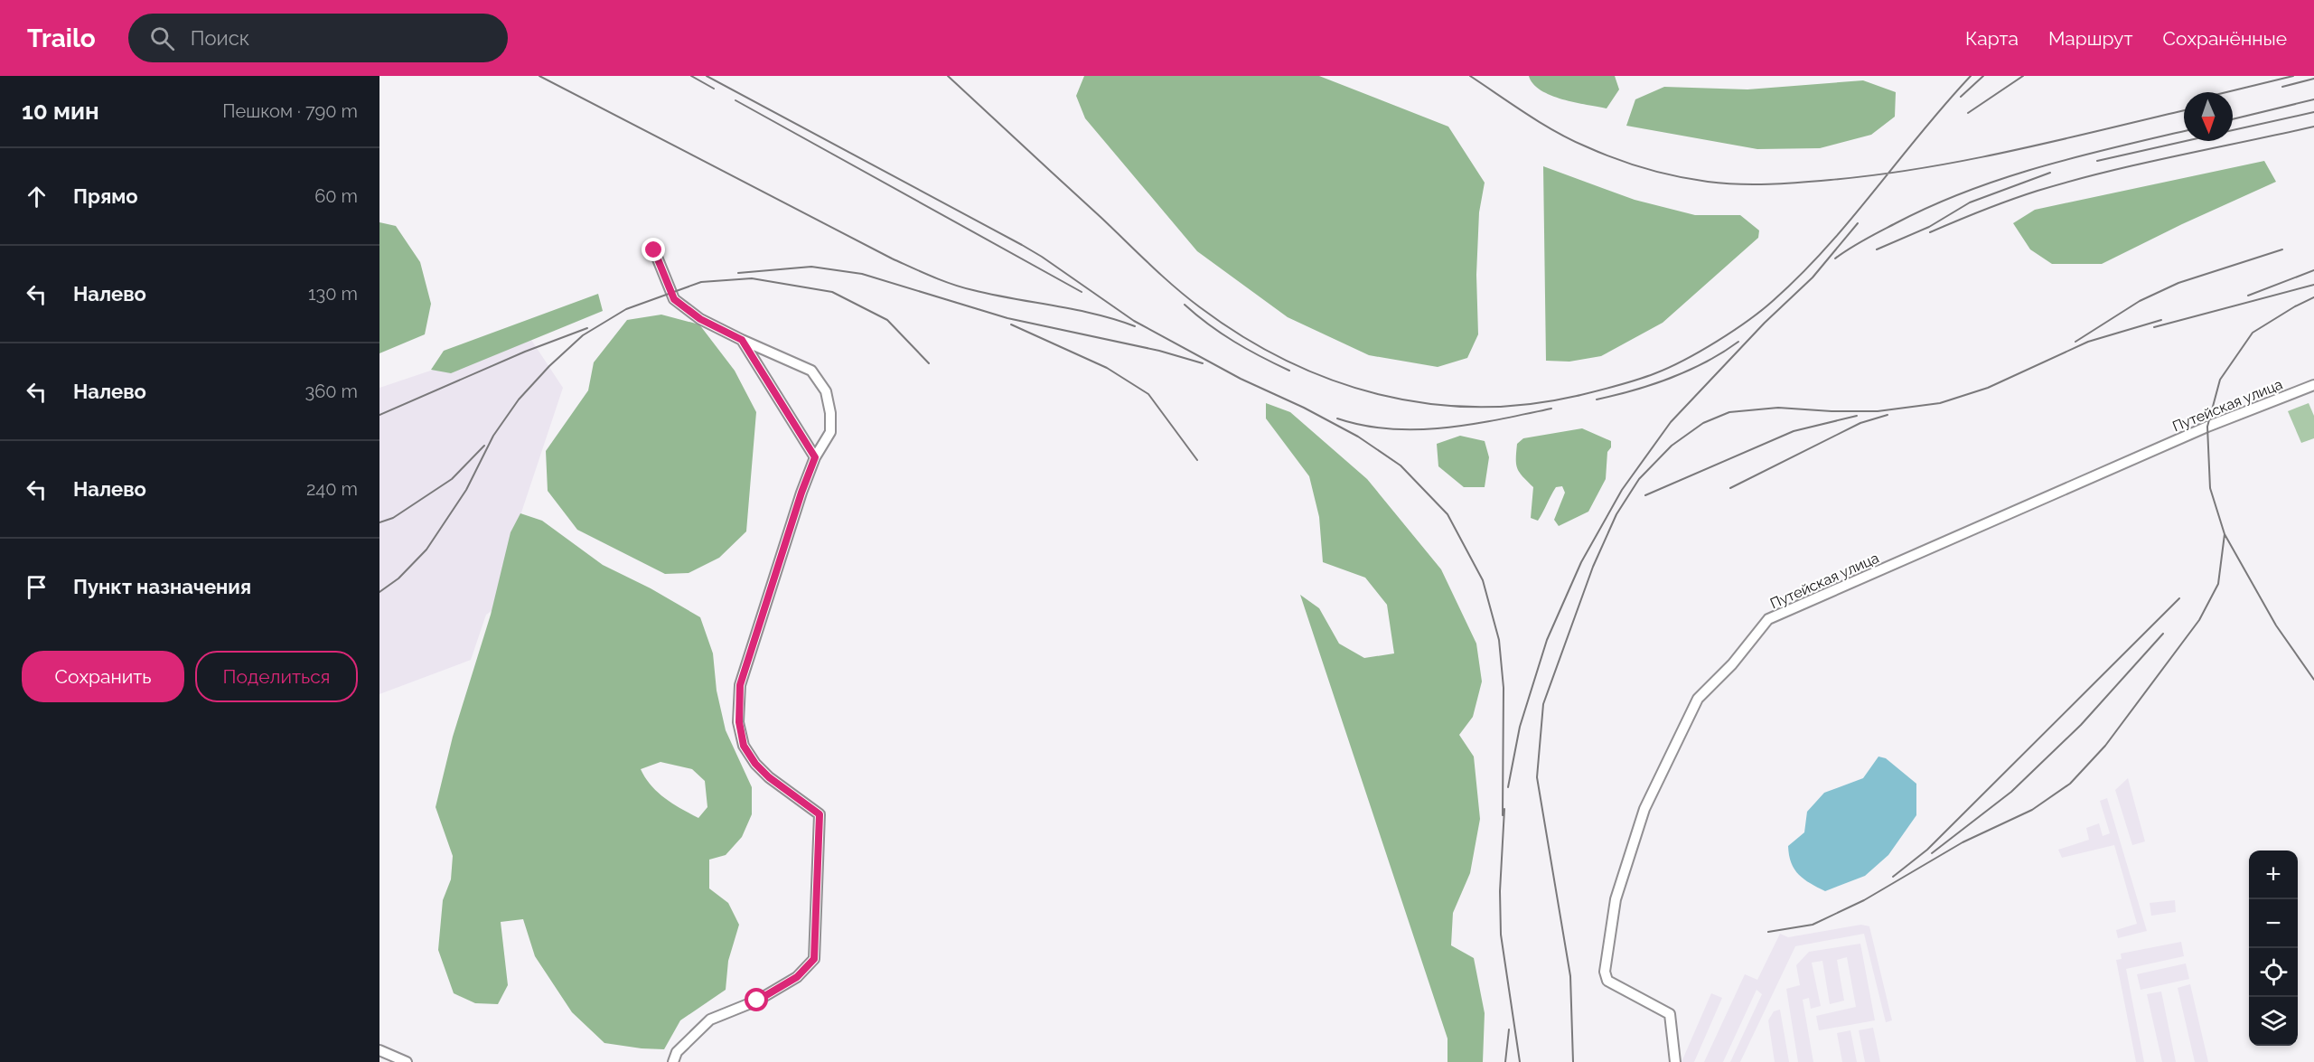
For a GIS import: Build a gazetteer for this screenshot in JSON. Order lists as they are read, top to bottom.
{
  "streets": {
    "street": ["Путейская улица"]
  },
  "north": "bottom",
  "page": {
    "header": "Trailo",
    "search": "Поиск",
    "nav": ["Карта", "Маршрут", "Сохранённые"],
    "heading": ["10 мин", "Пешком · 790 m"],
    "list": [
      ["Прямо", "60 m"],
      ["Налево", "130 m"],
      ["Налево", "360 m"],
      ["Налево", "240 m"],
      "Пункт назначения"
    ],
    "buttons": ["Сохранить", "Поделиться"],
    "map_buttons": ["+", "−"]
  }
}
